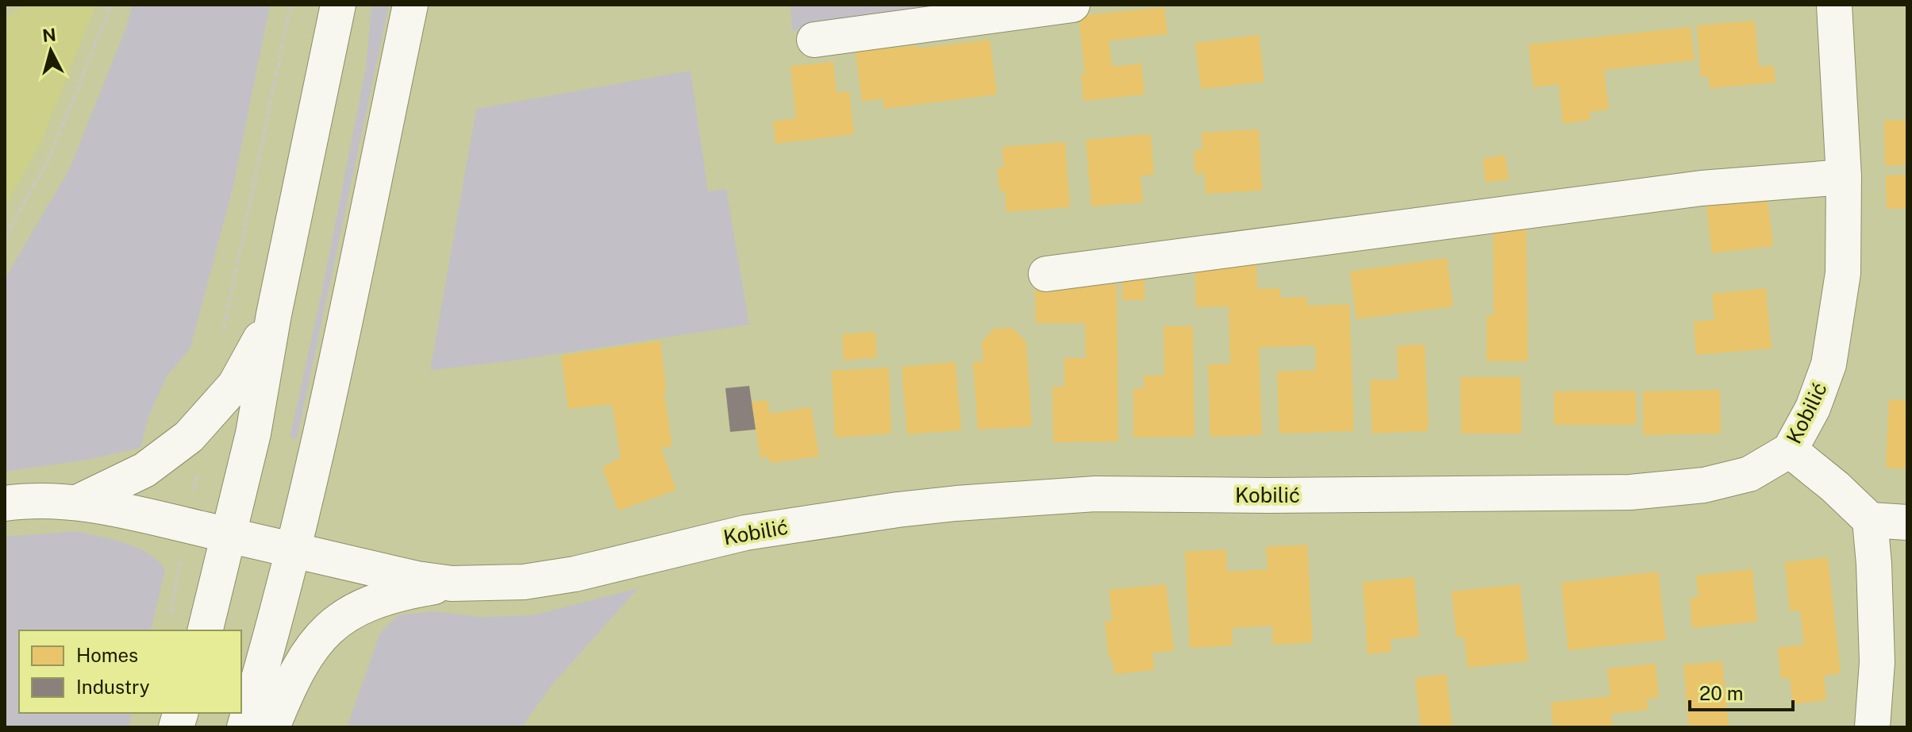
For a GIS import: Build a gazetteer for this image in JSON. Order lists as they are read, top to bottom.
{
  "streets": {
    "main road": ["Kobilić"]
  },
  "legend": ["Homes", "Industry"],
  "scale_bar": "20 m",
  "north": "top"
}
